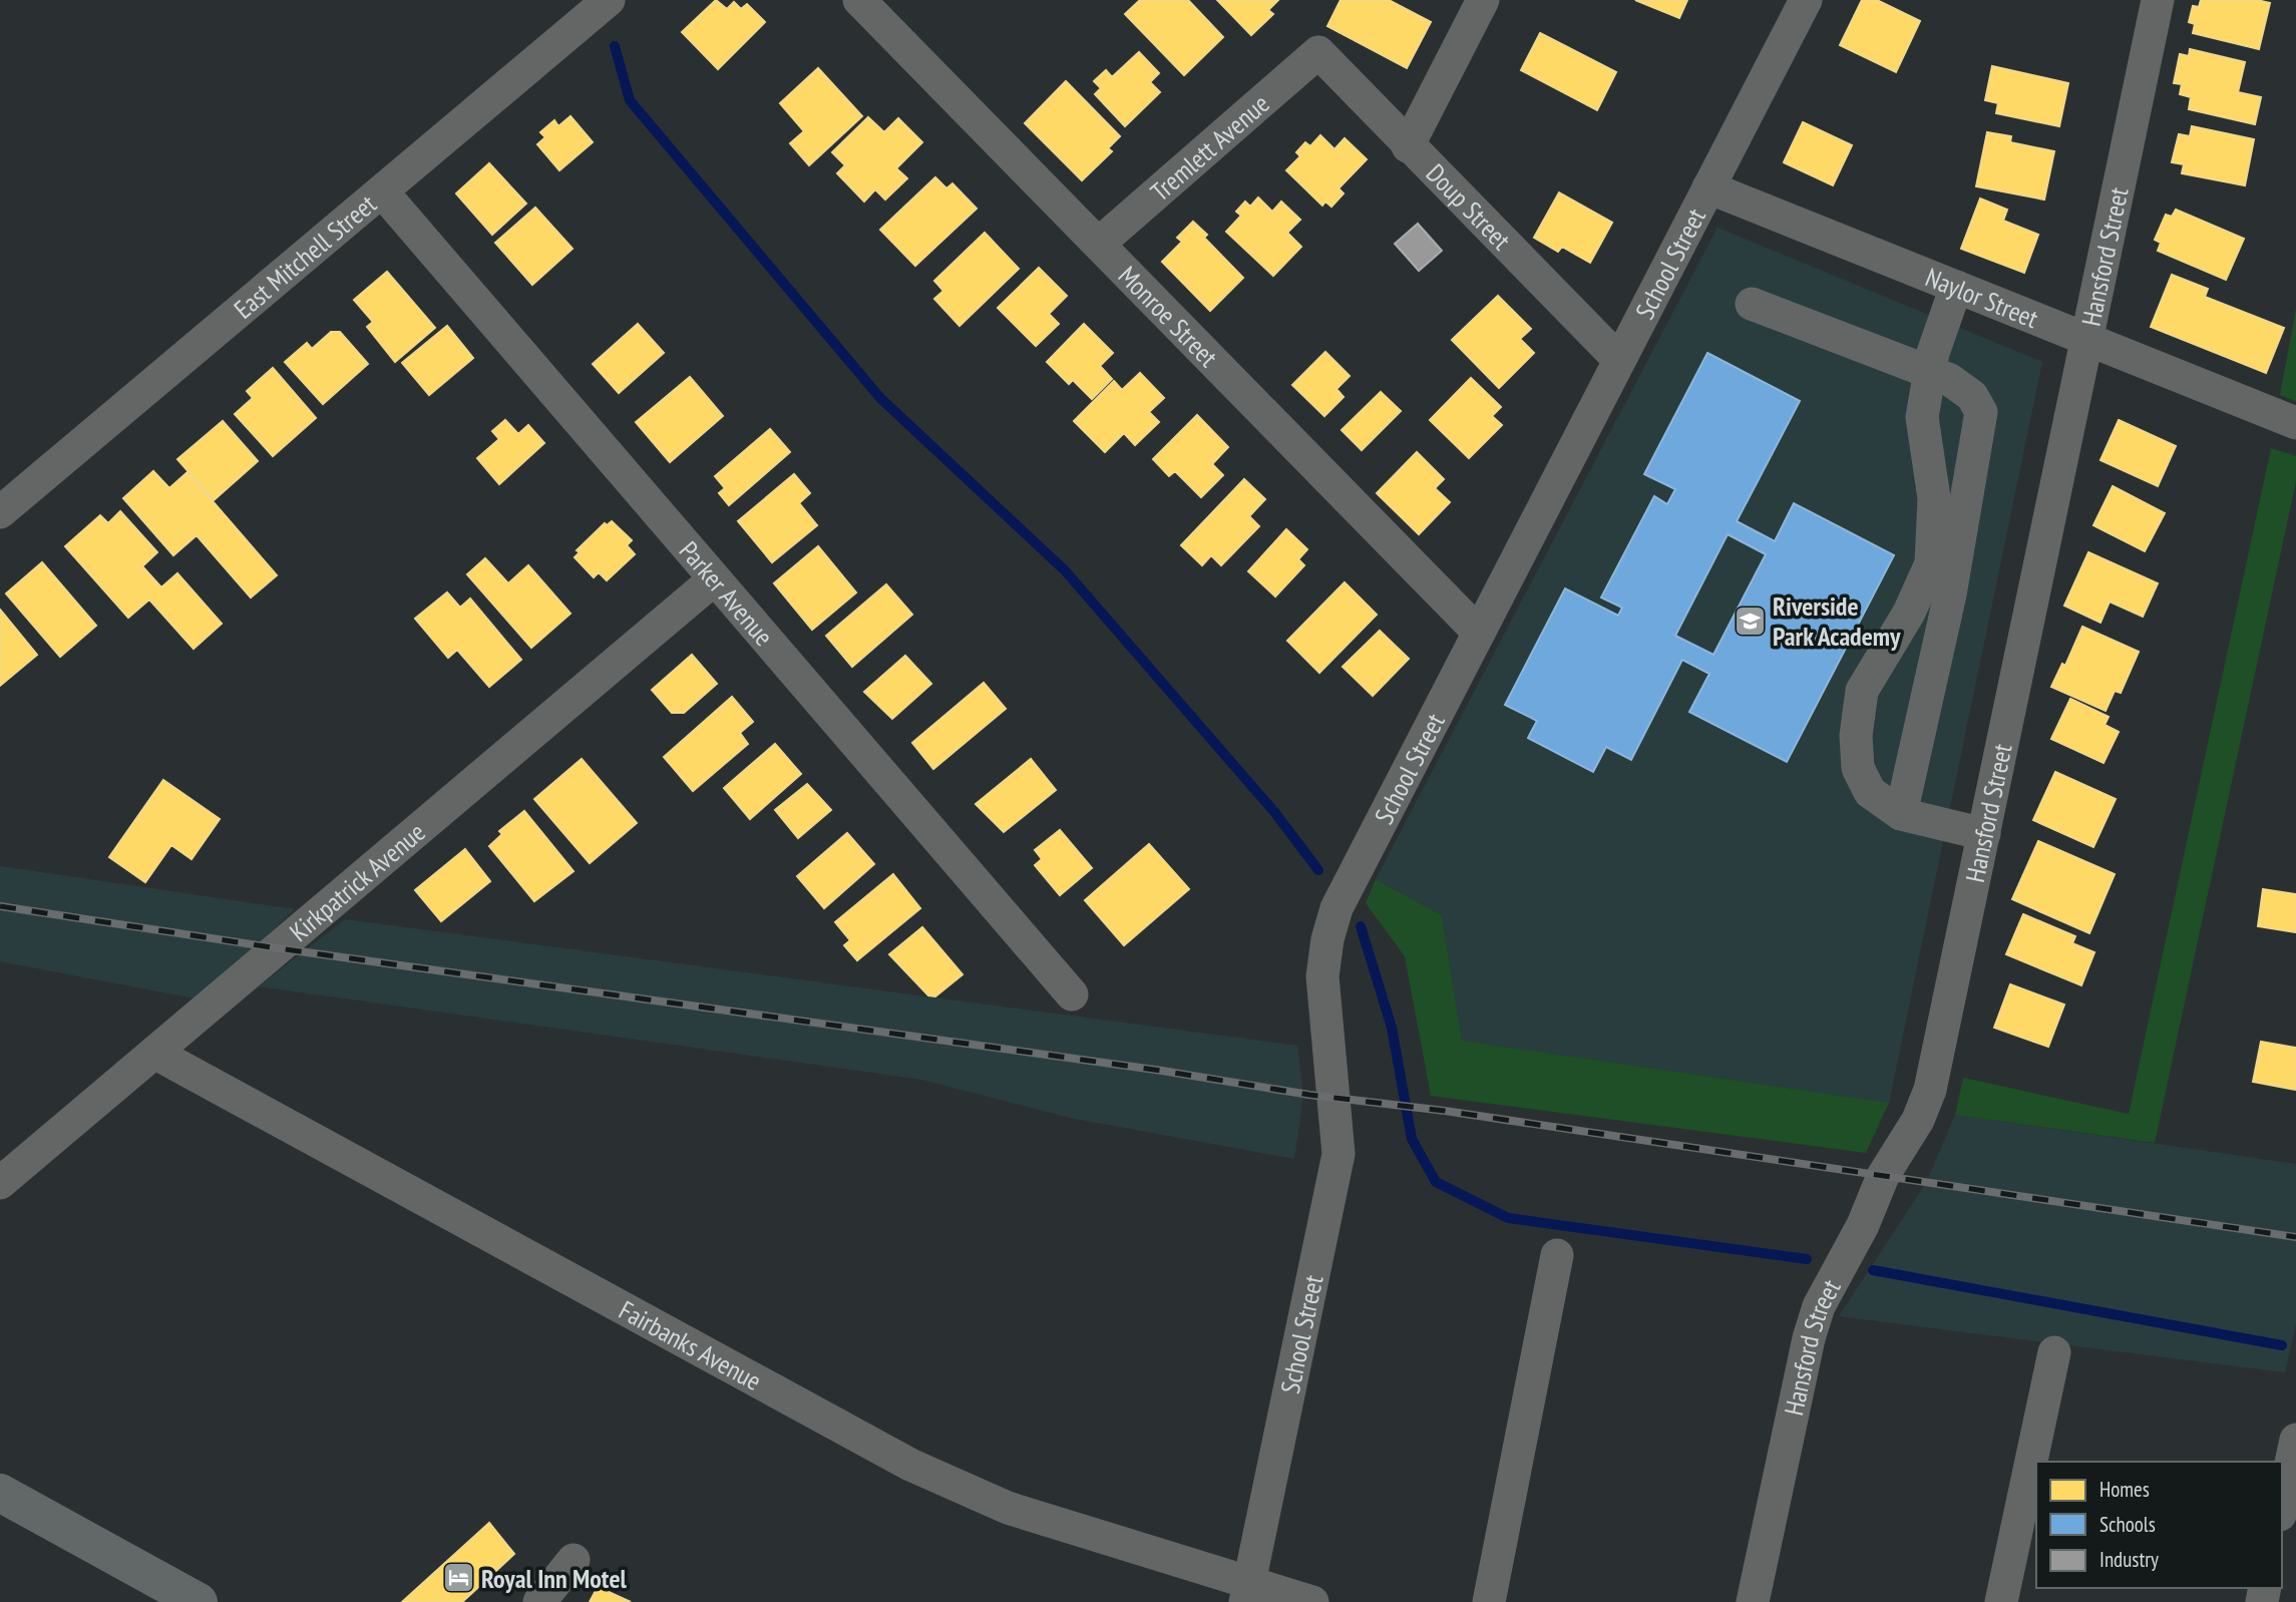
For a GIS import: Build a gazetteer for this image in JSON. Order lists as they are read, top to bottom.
{
  "streets": {
    "street": [
      "Tremlett Avenue",
      "Doup Street",
      "East Mitchell Street",
      "Hansford Street",
      "School Street",
      "Naylor Street",
      "Monroe Street",
      "Parker Avenue",
      "Kirkpatrick Avenue",
      "Fairbanks Avenue"
    ]
  },
  "crossings": [
    ["Tremlett Avenue", "Doup Street"],
    ["Tremlett Avenue", "Monroe Street"],
    ["Doup Street", "School Street"],
    ["East Mitchell Street", "Parker Avenue"],
    ["Hansford Street", "Naylor Street"],
    ["School Street", "Naylor Street"],
    ["School Street", "Monroe Street"],
    ["School Street", "Fairbanks Avenue"],
    ["Parker Avenue", "Kirkpatrick Avenue"],
    ["Kirkpatrick Avenue", "Fairbanks Avenue"]
  ],
  "places": {
    "school or university": ["Riverside Park Academy"],
    "hotel": ["Royal Inn Motel"]
  },
  "legend": ["Homes", "Schools", "Industry"]
}
